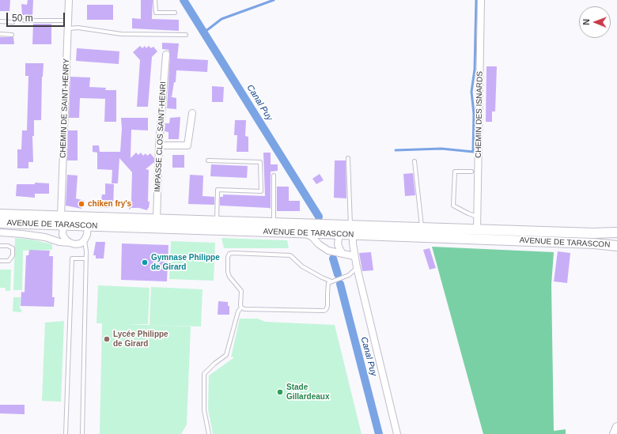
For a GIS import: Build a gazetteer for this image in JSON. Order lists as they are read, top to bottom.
{
  "streets": {
    "main road": ["AVENUE DE TARASCON"],
    "street": ["CHEMIN DE SAINT-HENRY", "CHEMIN DES ISNARDS", "IMPASSE CLOS SAINT-HENRI"]
  },
  "crossings": [
    ["CHEMIN DE SAINT-HENRY", "AVENUE DE TARASCON"],
    ["CHEMIN DES ISNARDS", "AVENUE DE TARASCON"],
    ["IMPASSE CLOS SAINT-HENRI", "AVENUE DE TARASCON"]
  ],
  "water": ["Canal Puy"],
  "places": [
    "chiken fry's",
    "Gymnase Philippe de Girard",
    "Lycée Philippe de Girard",
    "Stade Gillardeaux"
  ],
  "scale_bar": "50 m",
  "north": "left"
}
